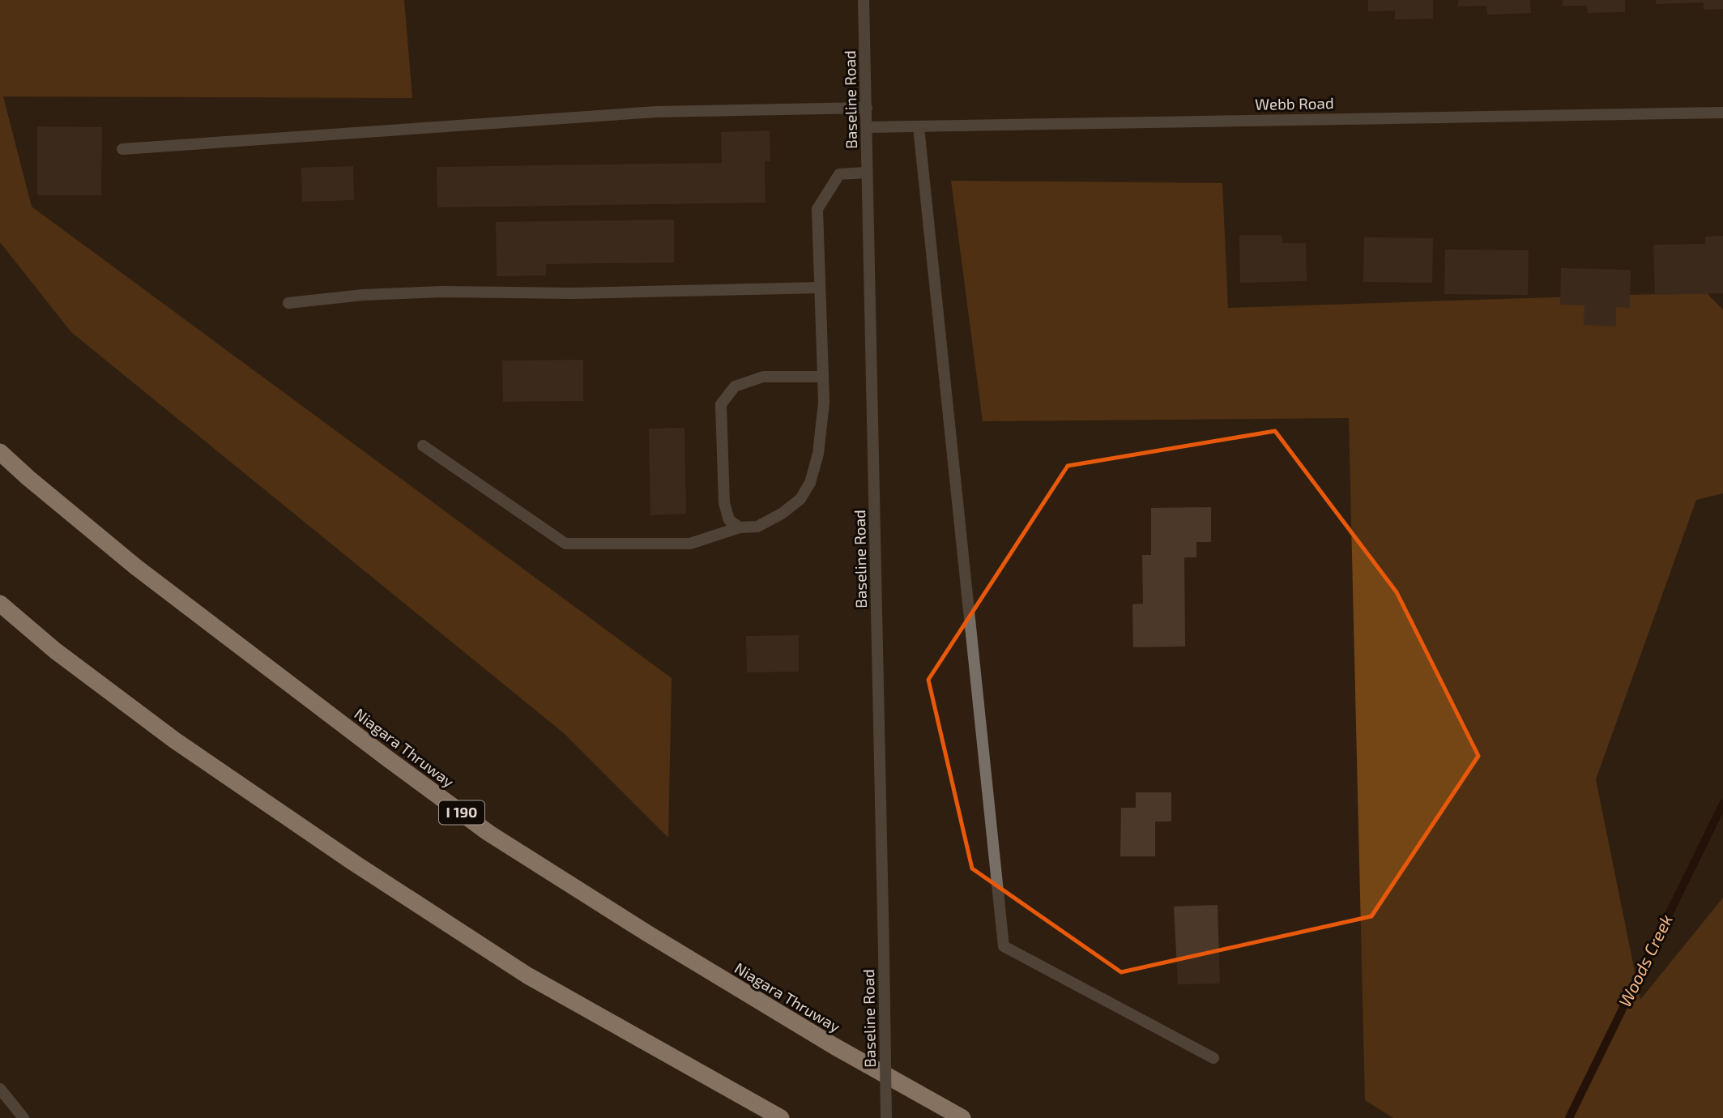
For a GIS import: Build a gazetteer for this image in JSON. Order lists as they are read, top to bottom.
{
  "streets": {
    "highway": ["Niagara Thruway", "I 190"],
    "street": ["Baseline Road", "Webb Road"]
  },
  "crossings": [
    ["Baseline Road", "Webb Road"]
  ],
  "water": ["Woods Creek"]
}
